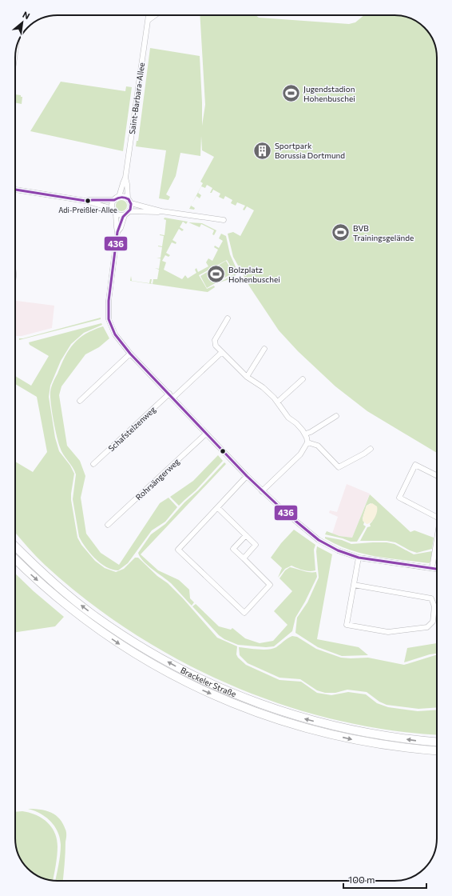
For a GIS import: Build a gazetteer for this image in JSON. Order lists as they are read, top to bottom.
{
  "streets": {
    "highway": ["Brackeler Straße"],
    "street": ["Saint-Barbara-Allee", "Schafstelzenweg", "Rohrsängerweg"]
  },
  "places": {
    "sports": ["Jugendstadion Hohenbuschei", "BVB Trainingsgelände", "Bolzplatz Hohenbuschei"],
    "building": ["Sportpark Borussia Dortmund"],
    "other": ["Adi-Preißler-Allee"]
  },
  "lines": ["transit line 436"],
  "scale_bar": "100 m",
  "north": "top right"
}
